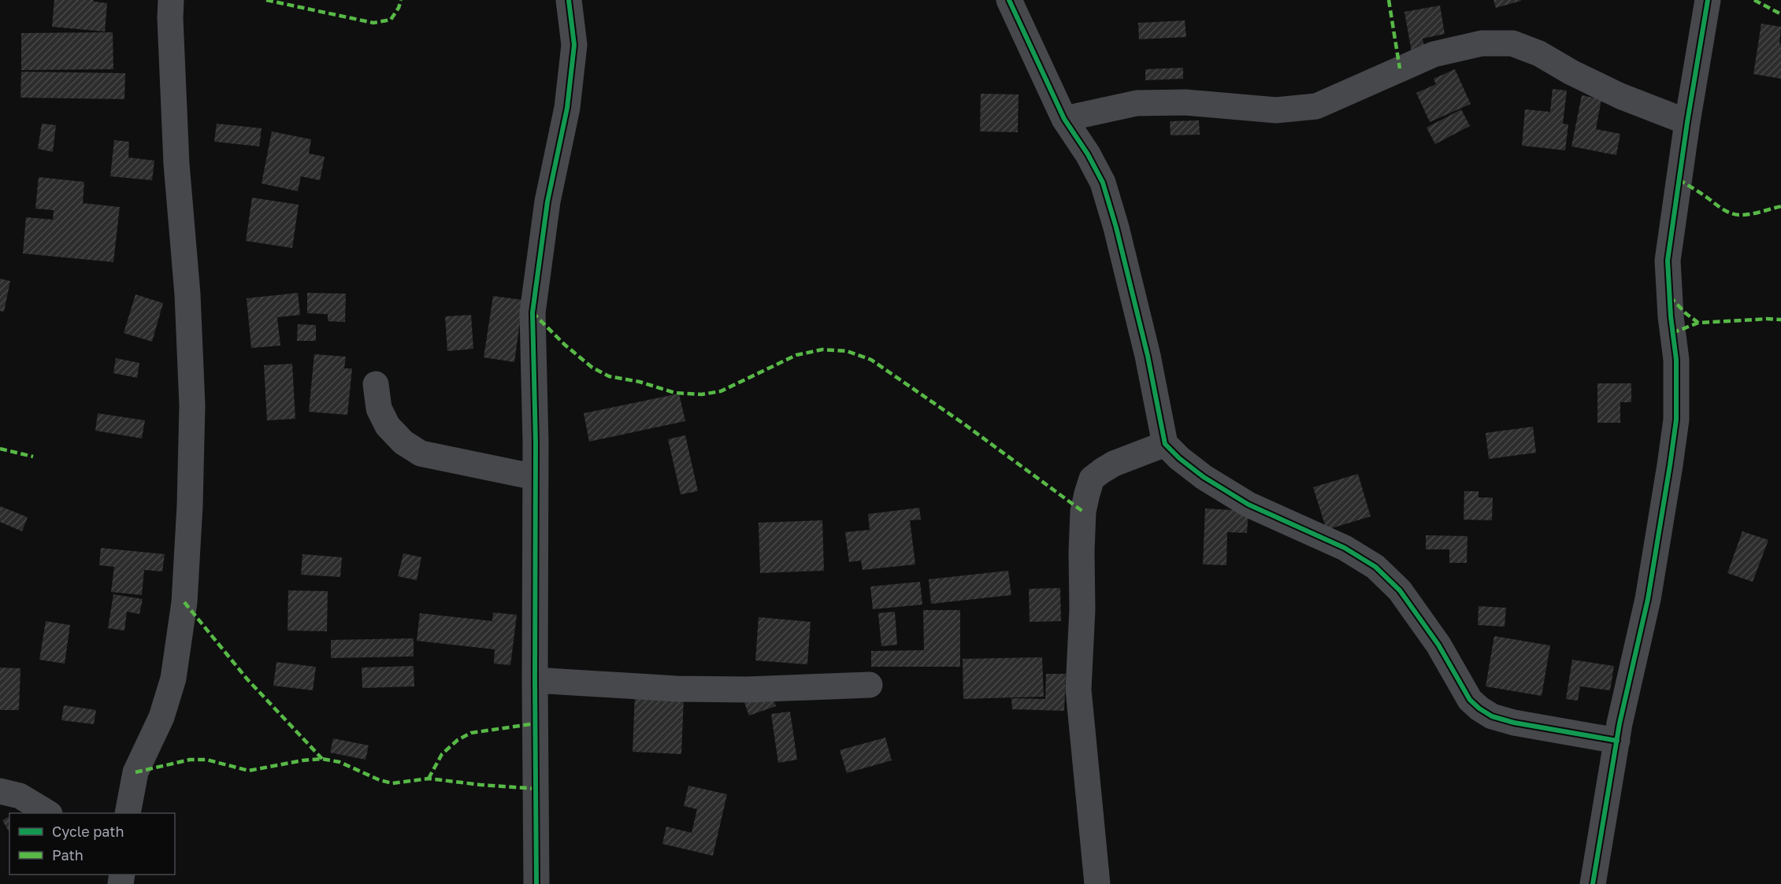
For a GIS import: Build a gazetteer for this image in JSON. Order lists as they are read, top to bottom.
{
  "legend": ["Cycle path", "Path"]
}
